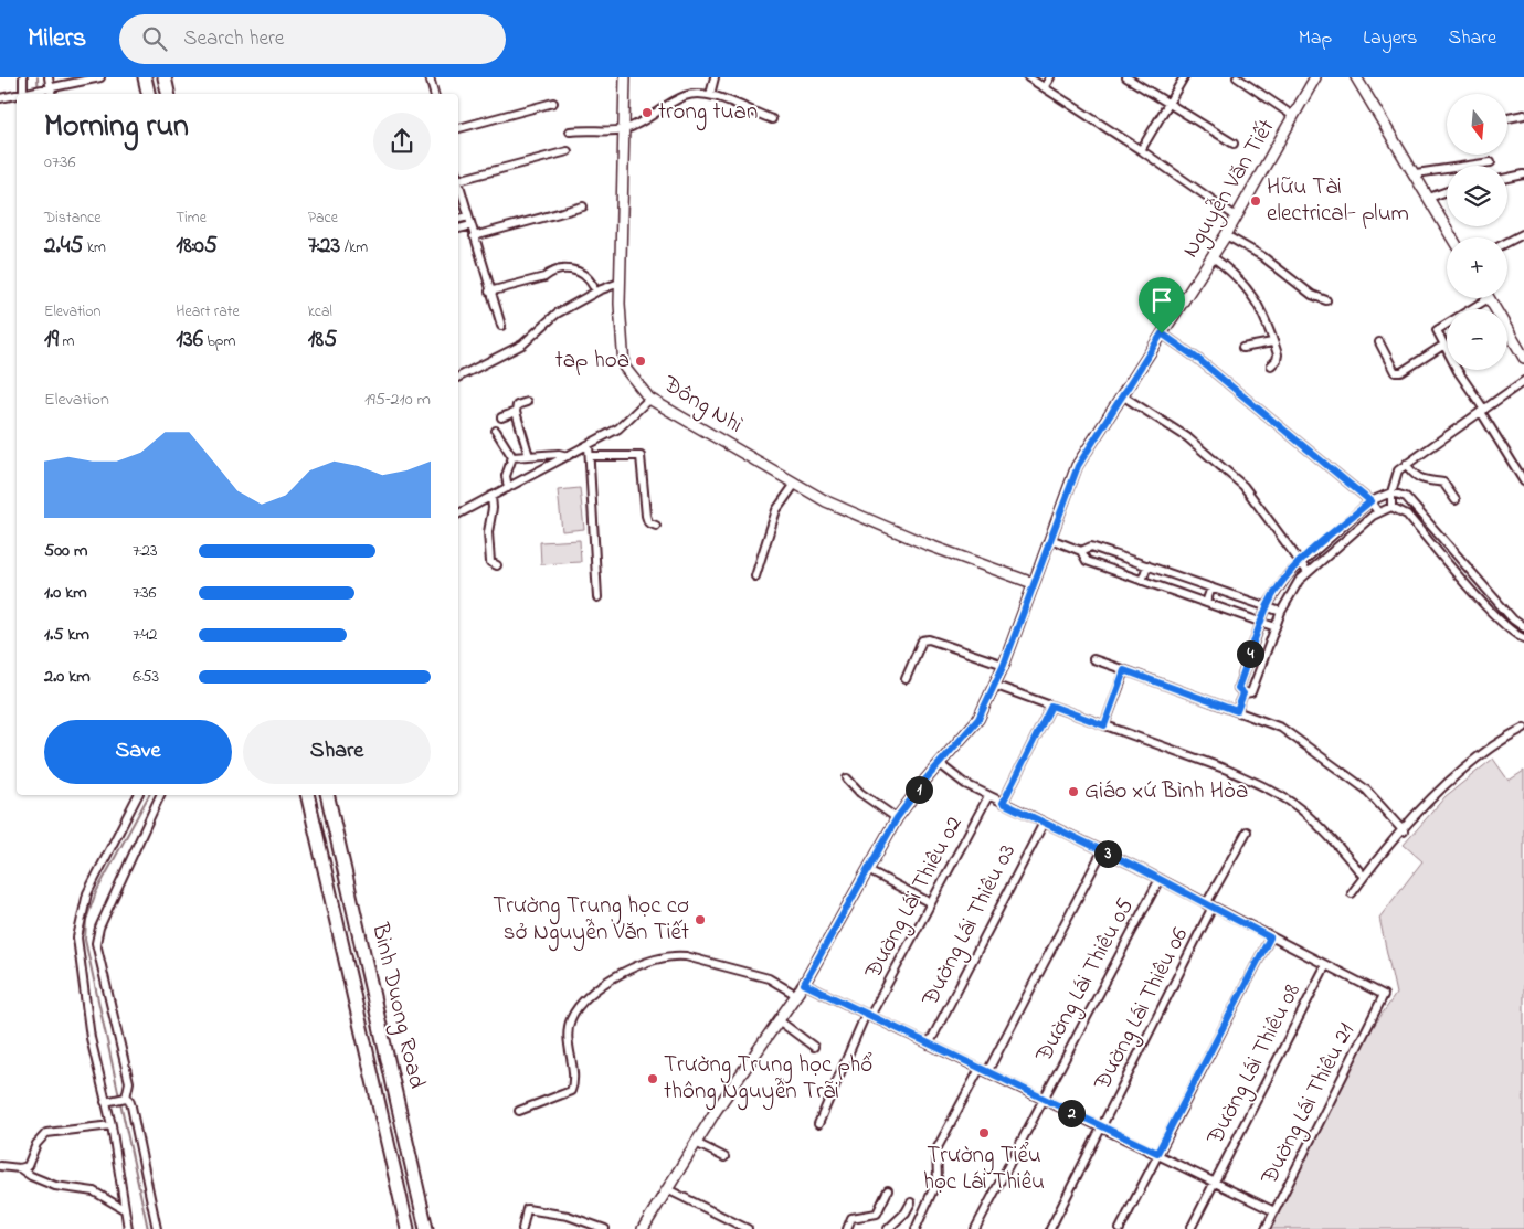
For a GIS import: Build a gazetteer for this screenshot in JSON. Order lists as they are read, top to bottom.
{
  "streets": {
    "highway": ["Binh Duong Road"],
    "street": [
      "Nguyễn Văn Tiết",
      "Đông Nhì",
      "Đường Lái Thiêu 02",
      "Đường Lái Thiêu 03",
      "Đường Lái Thiêu 05",
      "Đường Lái Thiêu 06",
      "Đường Lái Thiêu 08",
      "Đường Lái Thiêu 21"
    ]
  },
  "crossings": [
    ["Nguyễn Văn Tiết", "Đông Nhì"],
    ["Đường Lái Thiêu 08", "Đường Lái Thiêu 21"]
  ],
  "places": [
    "trong tuan",
    "Hữu Tài electrical- plum",
    "tap hoa",
    "Giáo xứ Bình Hòa",
    "Trường Trung học cơ sở Nguyễn Văn Tiết",
    "Trường Trung học phổ thông Nguyễn Trãi",
    "Trường Tiểu học Lái Thiêu"
  ],
  "north": "bottom",
  "page": {
    "header": "Milers",
    "search": "Search here",
    "nav": ["Map", "Layers", "Share"],
    "map_buttons": ["+", "−"],
    "heading": ["Morning run", "07:36"],
    "stats": [
      ["Distance", "2.45 km"],
      ["Time", "18:05"],
      ["Pace", "7:23 /km"],
      ["Elevation", "19 m"],
      ["Heart rate", "136 bpm"],
      ["kcal", "185"]
    ],
    "chart": ["Elevation", "195–210 m"],
    "list": [
      {
        "name": "500 m",
        "note": "7:23"
      },
      {
        "name": "1.0 km",
        "note": "7:36"
      },
      {
        "name": "1.5 km",
        "note": "7:42"
      },
      {
        "name": "2.0 km",
        "note": "6:53"
      }
    ],
    "pins": [
      "4",
      "1",
      "3",
      "2"
    ],
    "buttons": ["Save", "Share"]
  }
}
